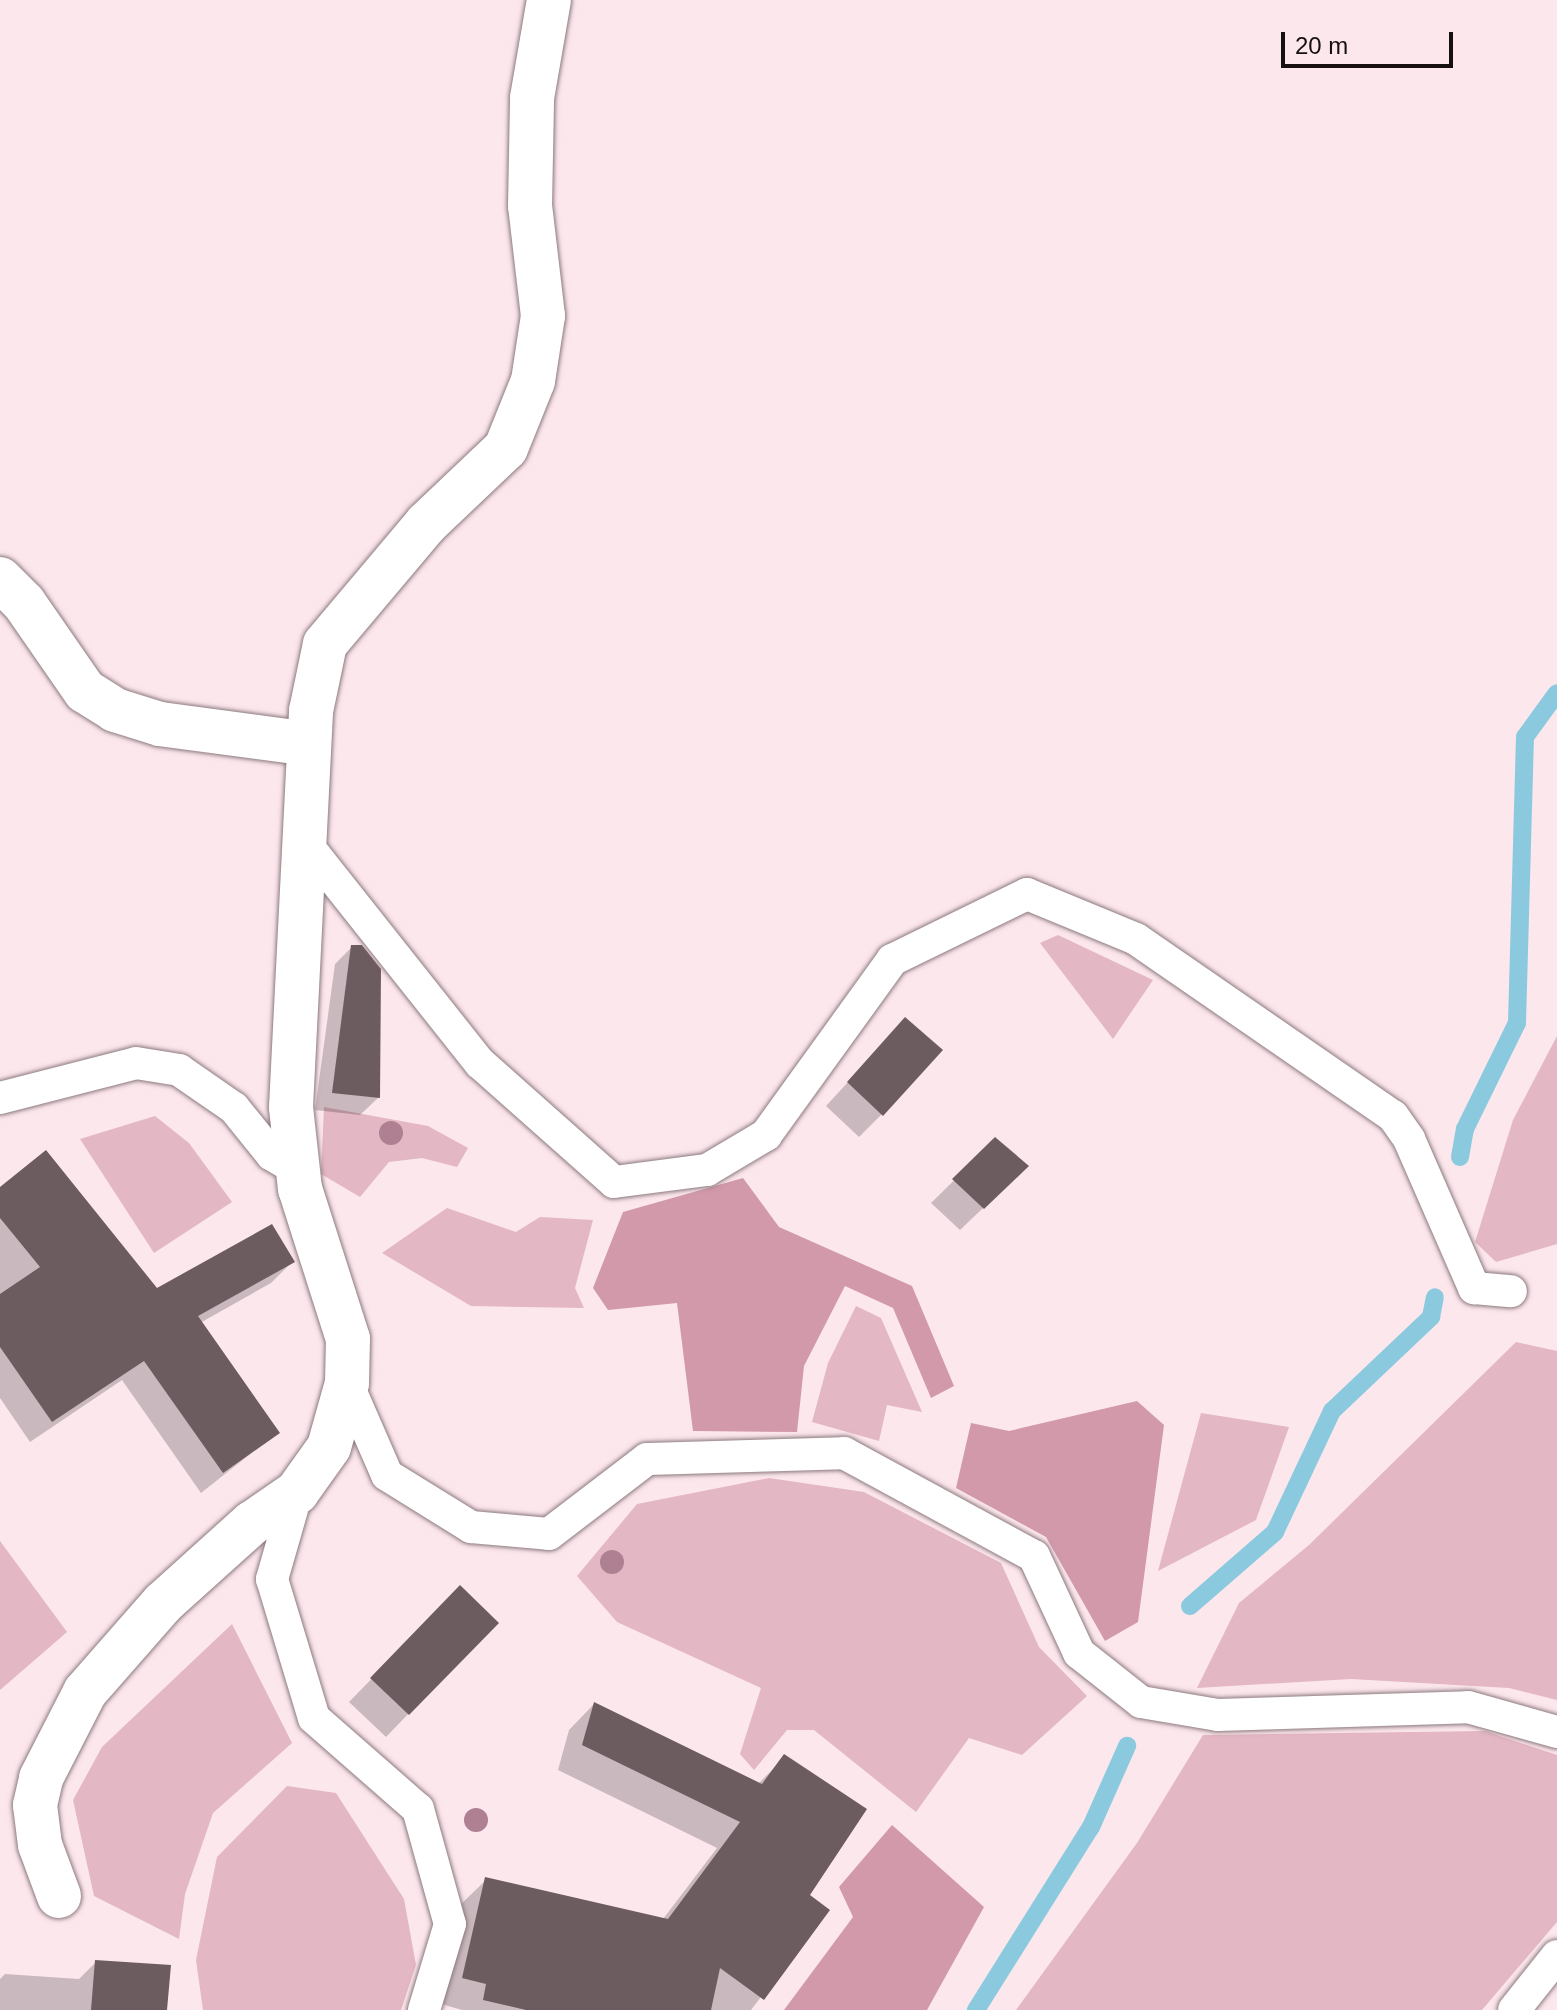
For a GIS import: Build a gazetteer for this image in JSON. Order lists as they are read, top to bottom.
{
  "scale_bar": "20 m"
}
